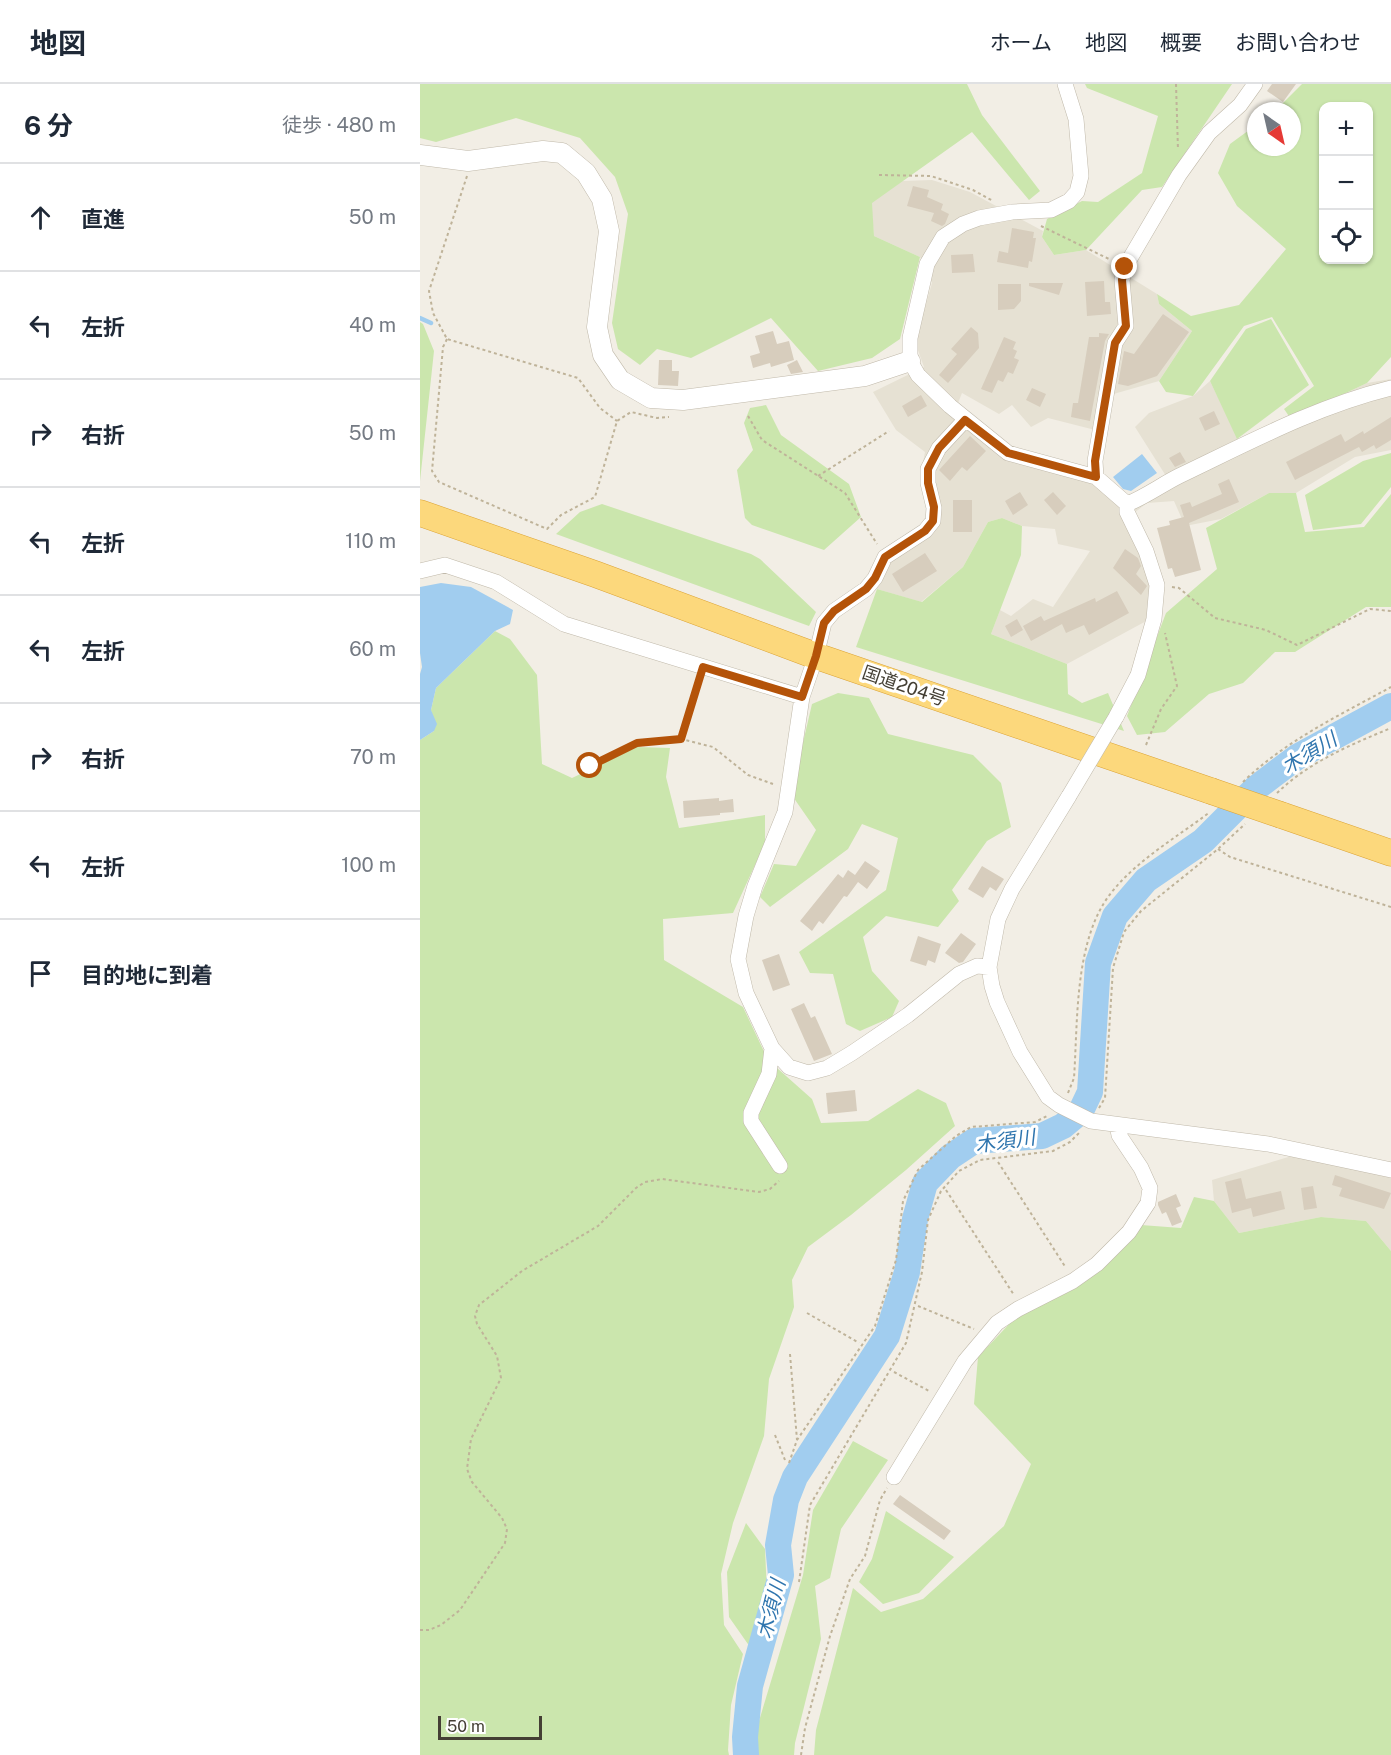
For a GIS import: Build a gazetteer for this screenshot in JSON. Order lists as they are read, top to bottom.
{
  "streets": {
    "highway": ["国道204号"]
  },
  "water": ["木須川"],
  "scale_bar": "50 m",
  "north": "bottom right",
  "page": {
    "header": "地図",
    "nav": [
      "ホーム",
      "地図",
      "概要",
      "お問い合わせ"
    ],
    "heading": ["6 分", "徒歩 · 480 m"],
    "map_buttons": ["+", "−"],
    "list": [
      ["直進", "50 m"],
      ["左折", "40 m"],
      ["右折", "50 m"],
      ["左折", "110 m"],
      ["左折", "60 m"],
      ["右折", "70 m"],
      ["左折", "100 m"],
      "目的地に到着"
    ],
    "scale": "50 m"
  }
}
